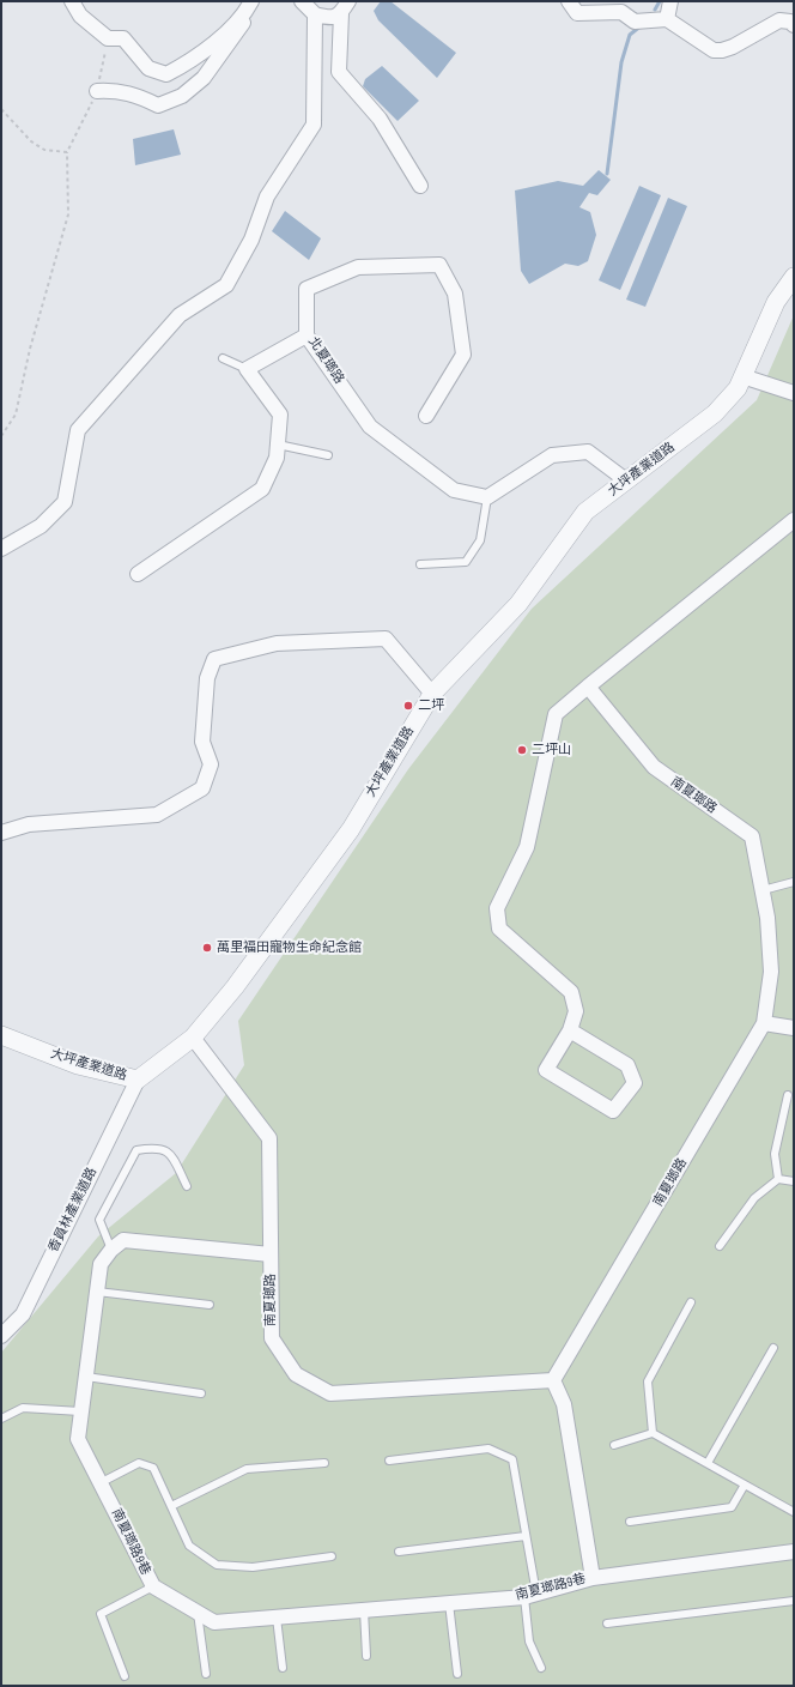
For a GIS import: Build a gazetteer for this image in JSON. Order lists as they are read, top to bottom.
{
  "streets": {
    "street": [
      "北夏瑯路",
      "大坪產業道路",
      "南夏瑯路",
      "香員林產業道路",
      "南夏瑯路9巷"
    ]
  },
  "crossings": [
    ["大坪產業道路", "南夏瑯路"],
    ["大坪產業道路", "香員林產業道路"]
  ],
  "places": ["二坪", "二坪山", "萬里福田寵物生命紀念館"]
}
